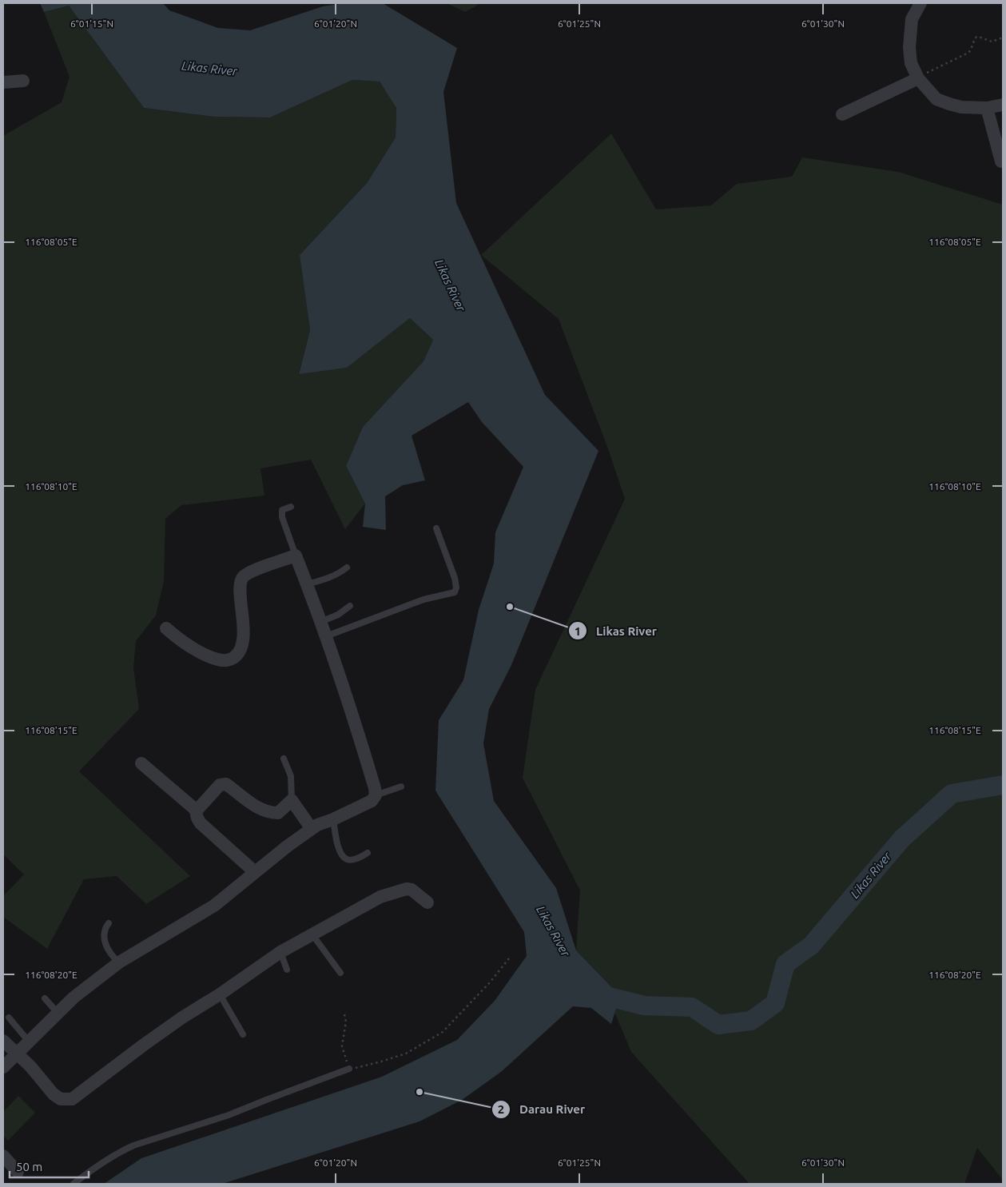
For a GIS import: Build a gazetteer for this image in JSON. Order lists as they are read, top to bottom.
{
  "water": ["Likas River"],
  "places": ["Likas River", "Darau River"],
  "scale_bar": "50 m",
  "coordinates": [
    "6°01'15\"N",
    "6°01'20\"N",
    "6°01'25\"N",
    "6°01'30\"N",
    "116°08'05\"E",
    "116°08'10\"E",
    "116°08'15\"E",
    "116°08'20\"E"
  ]
}
